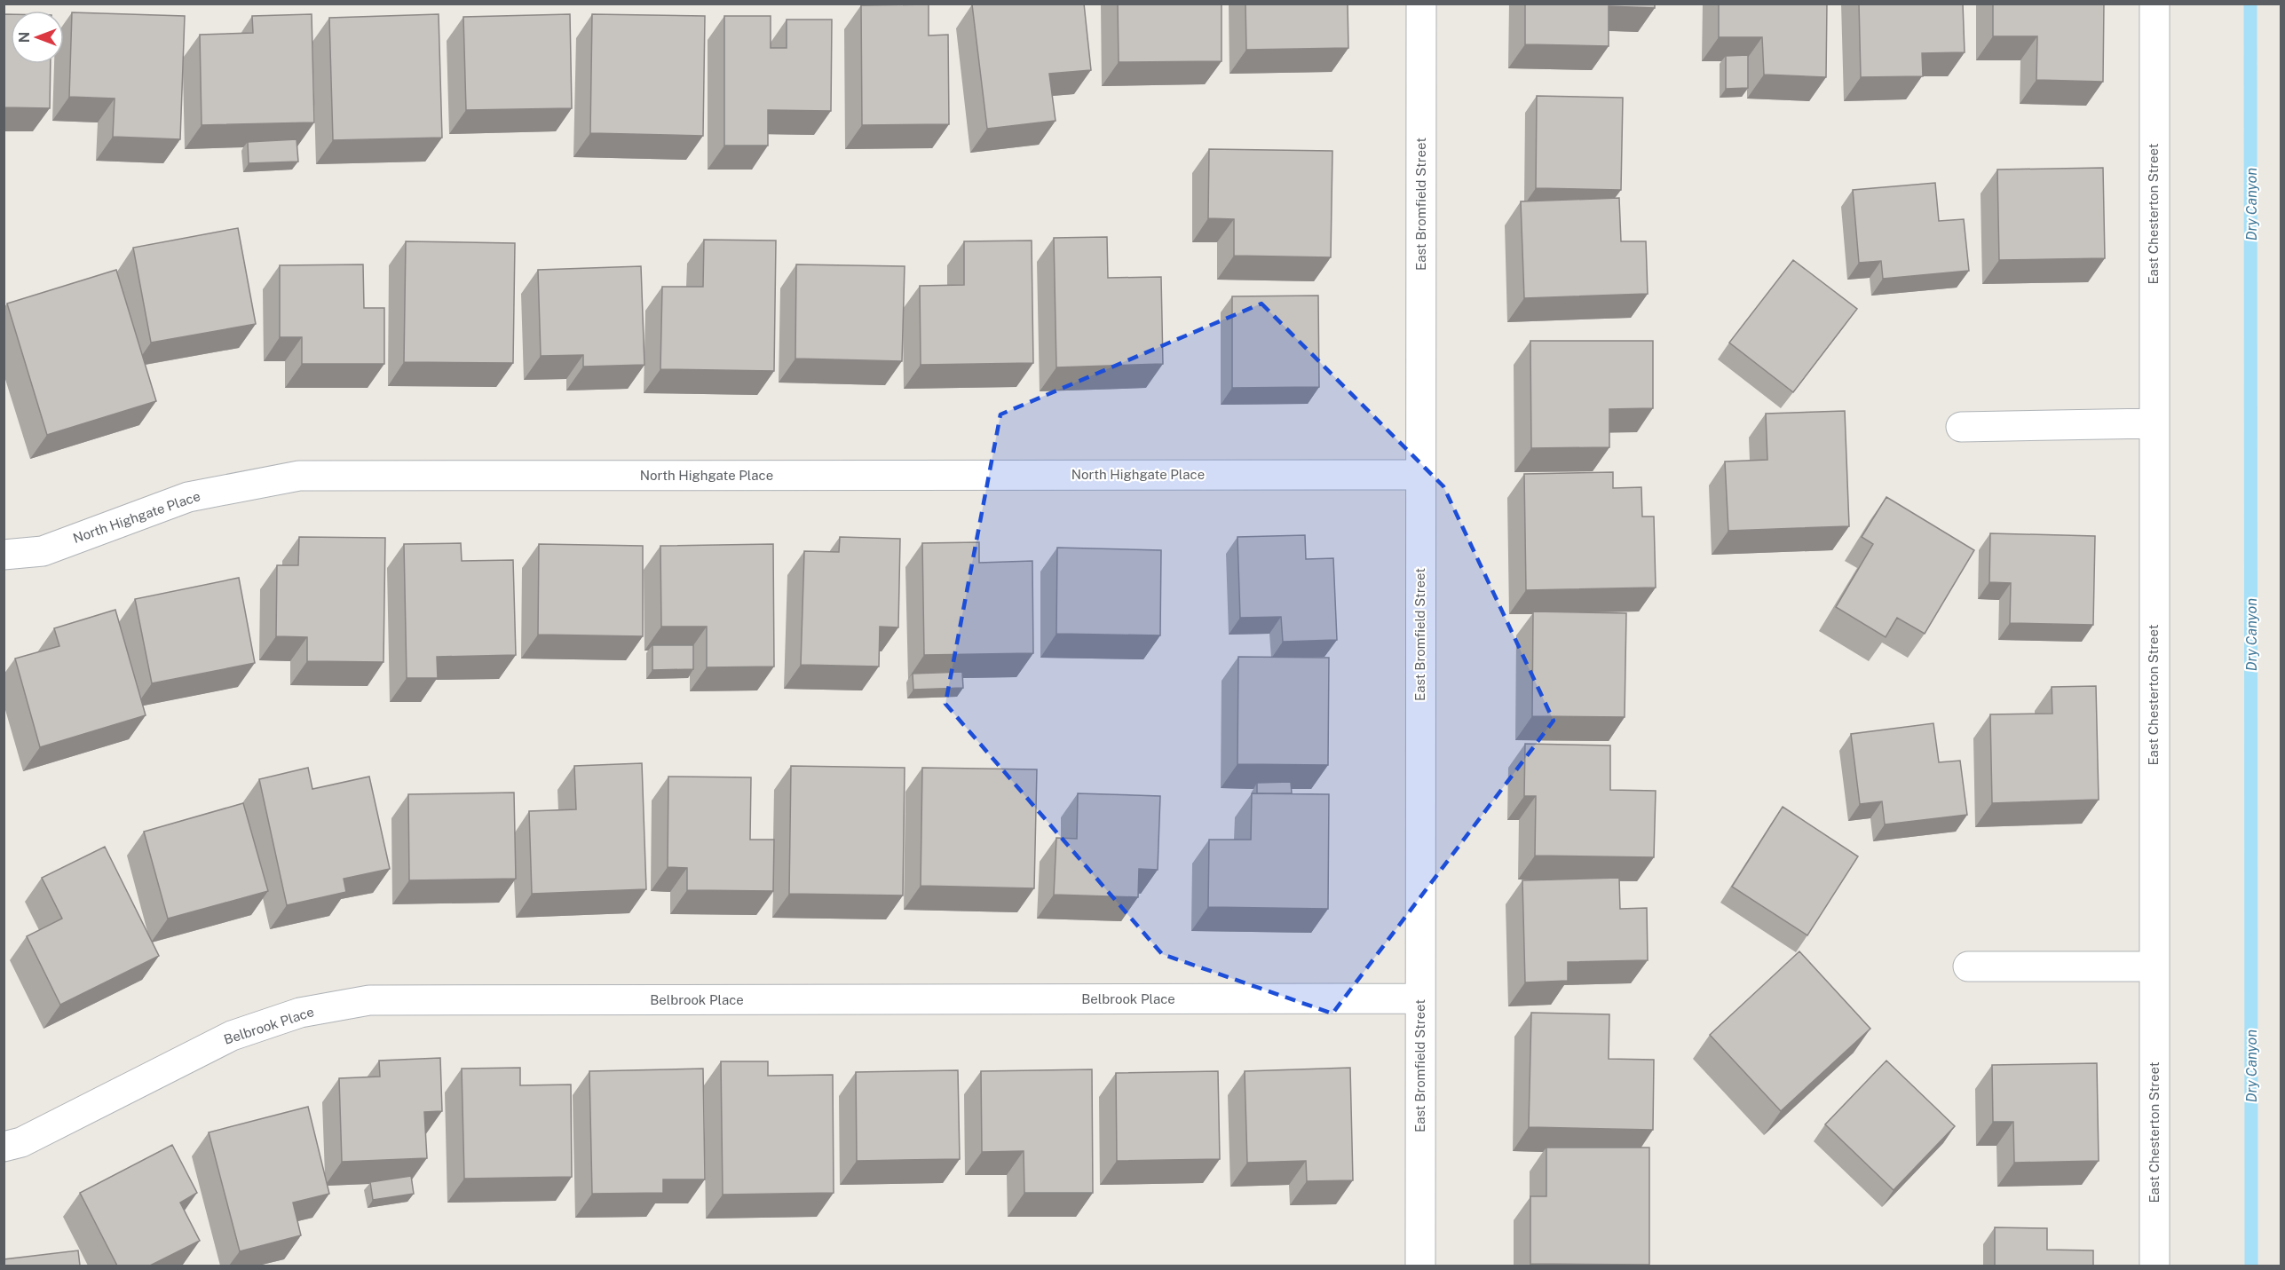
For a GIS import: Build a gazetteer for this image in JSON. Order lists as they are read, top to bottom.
{
  "streets": {
    "street": [
      "East Bromfield Street",
      "East Chesterton Street",
      "North Highgate Place",
      "Belbrook Place"
    ]
  },
  "crossings": [
    ["East Bromfield Street", "North Highgate Place"],
    ["East Bromfield Street", "Belbrook Place"]
  ],
  "water": ["Dry Canyon"],
  "north": "left"
}
